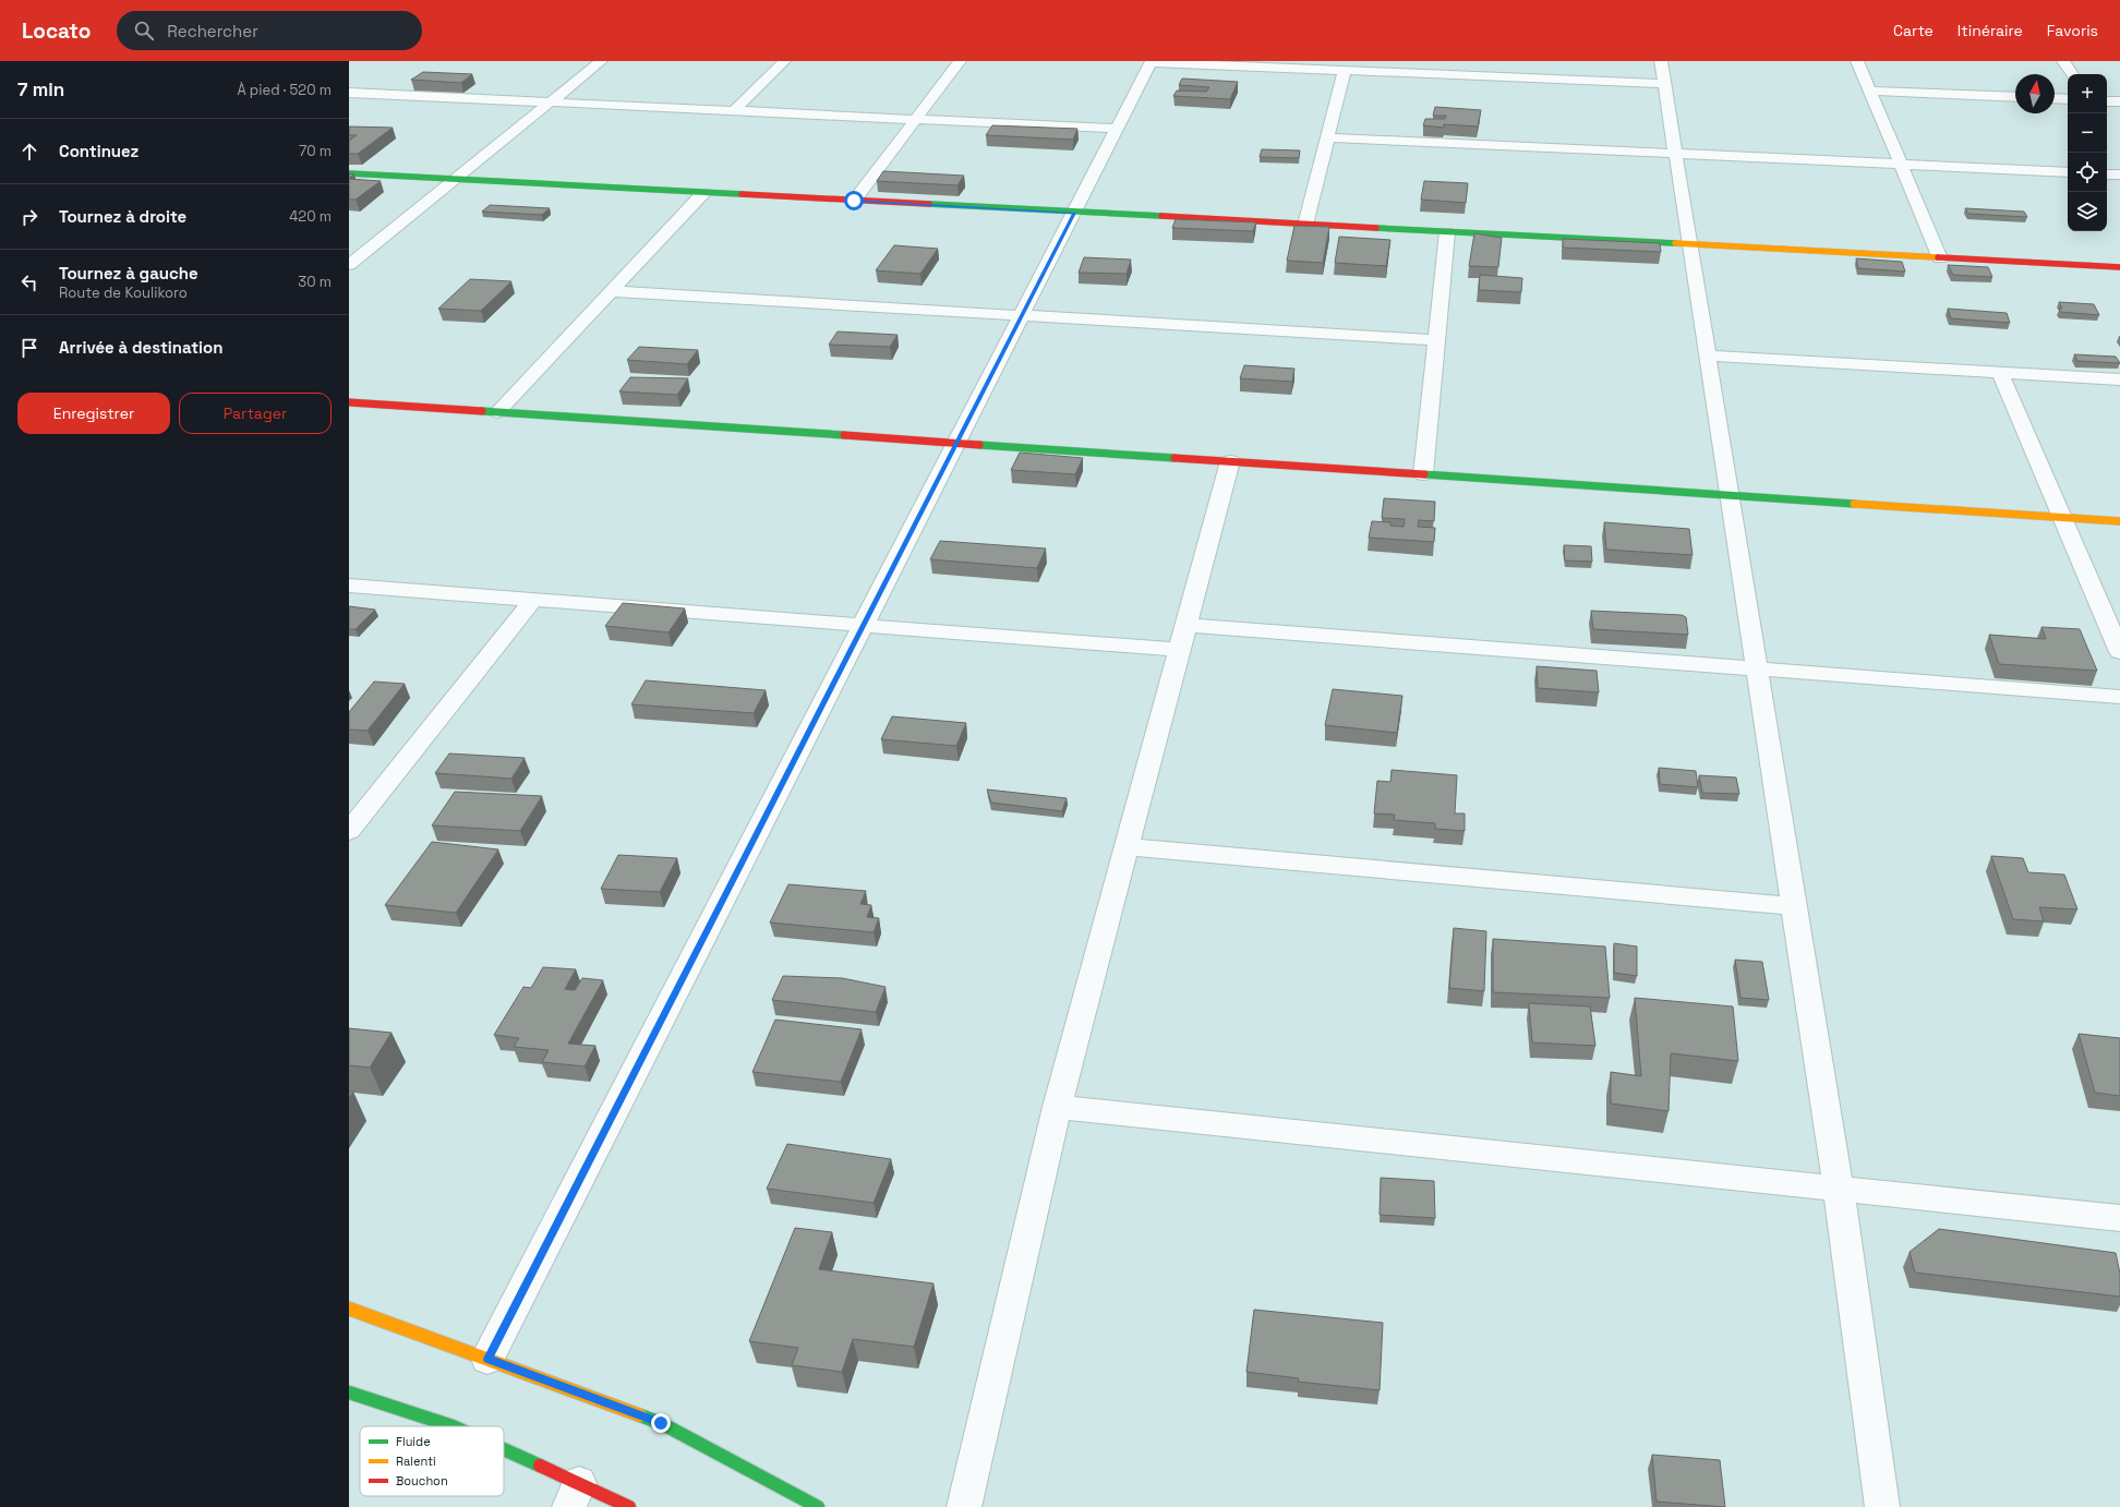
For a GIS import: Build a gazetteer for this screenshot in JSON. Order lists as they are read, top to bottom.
{
  "legend": ["Fluide", "Ralenti", "Bouchon"],
  "north": "top",
  "page": {
    "header": "Locato",
    "search": "Rechercher",
    "nav": ["Carte", "Itinéraire", "Favoris"],
    "heading": ["7 min", "À pied · 520 m"],
    "map_buttons": ["+", "−"],
    "list": [
      ["Continuez", "70 m"],
      ["Tournez à droite", "420 m"],
      ["Tournez à gauche", "Route de Koulikoro", "30 m"],
      "Arrivée à destination"
    ],
    "buttons": ["Enregistrer", "Partager"]
  }
}
